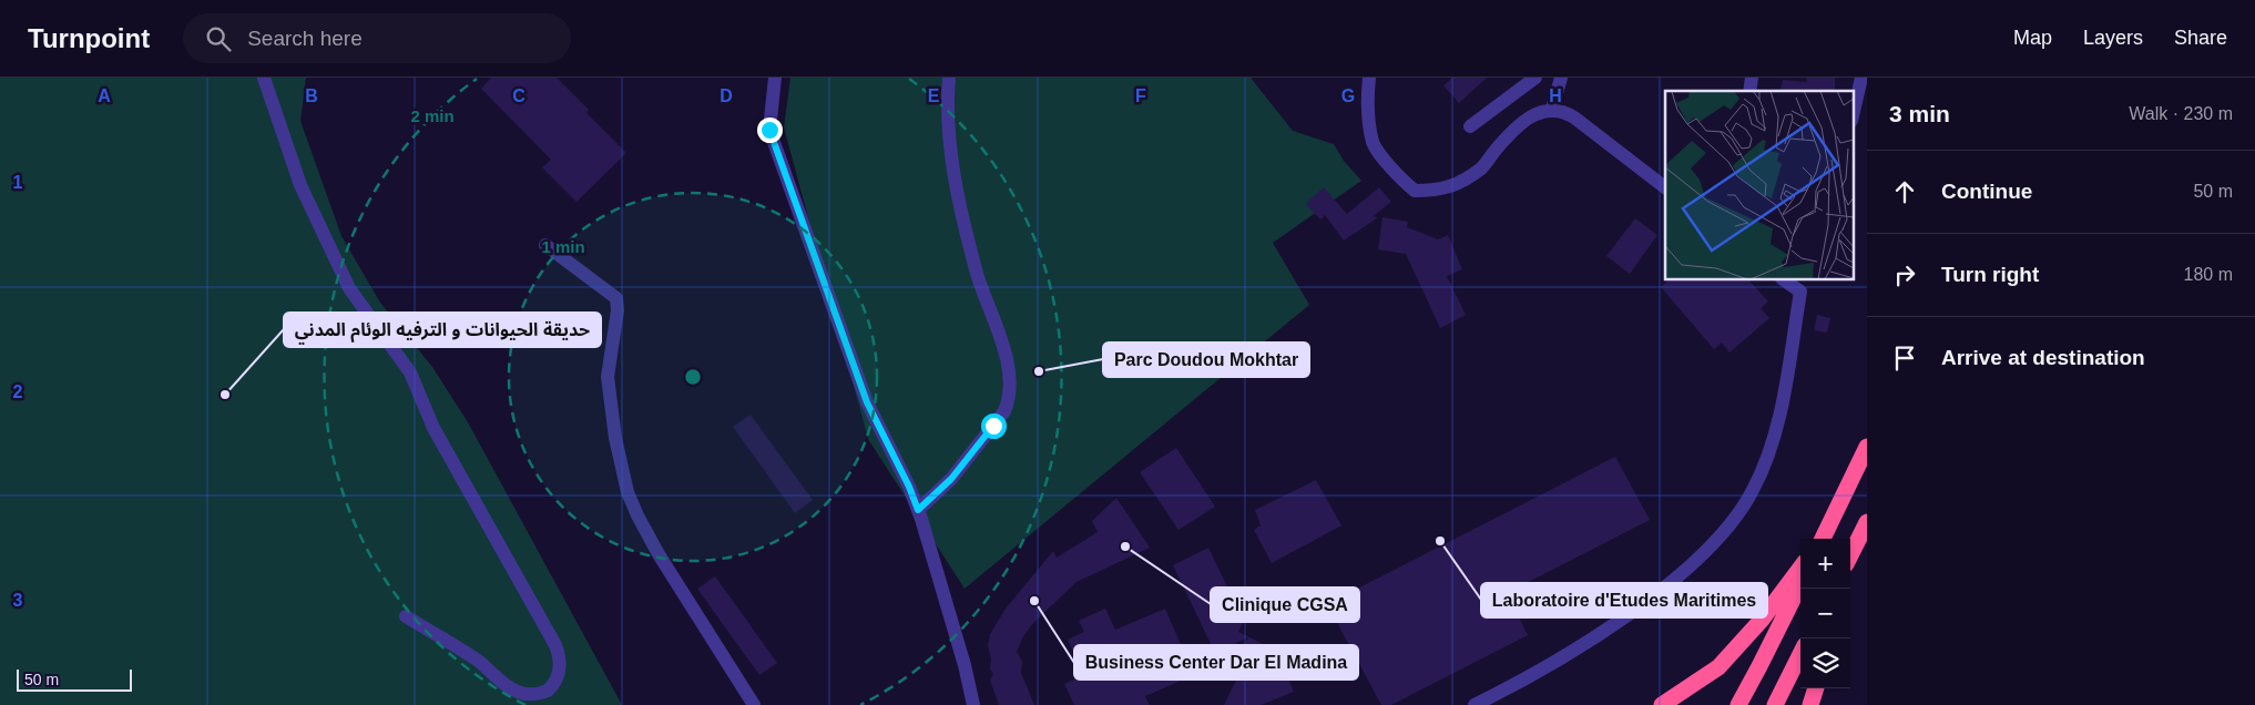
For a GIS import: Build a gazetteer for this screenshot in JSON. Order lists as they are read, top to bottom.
{
  "places": [
    "Parc Doudou Mokhtar",
    "حديقة الحيوانات و الترفيه الوئام المدني",
    "Laboratoire d'Etudes Maritimes",
    "Clinique CGSA",
    "Business Center Dar El Madina"
  ],
  "scale_bar": "50 m",
  "page": {
    "header": "Turnpoint",
    "search": "Search here",
    "nav": ["Map", "Layers", "Share"],
    "heading": ["3 min", "Walk · 230 m"],
    "list": [
      ["Continue", "50 m"],
      ["Turn right", "180 m"],
      "Arrive at destination"
    ],
    "map_buttons": ["+", "−"],
    "scale": "50 m"
  },
  "grid": {
    "columns": [
      "A",
      "B",
      "C",
      "D",
      "E",
      "F",
      "G",
      "H"
    ],
    "rows": ["1", "2", "3"]
  },
  "rings": ["2 min", "1 min"]
}
